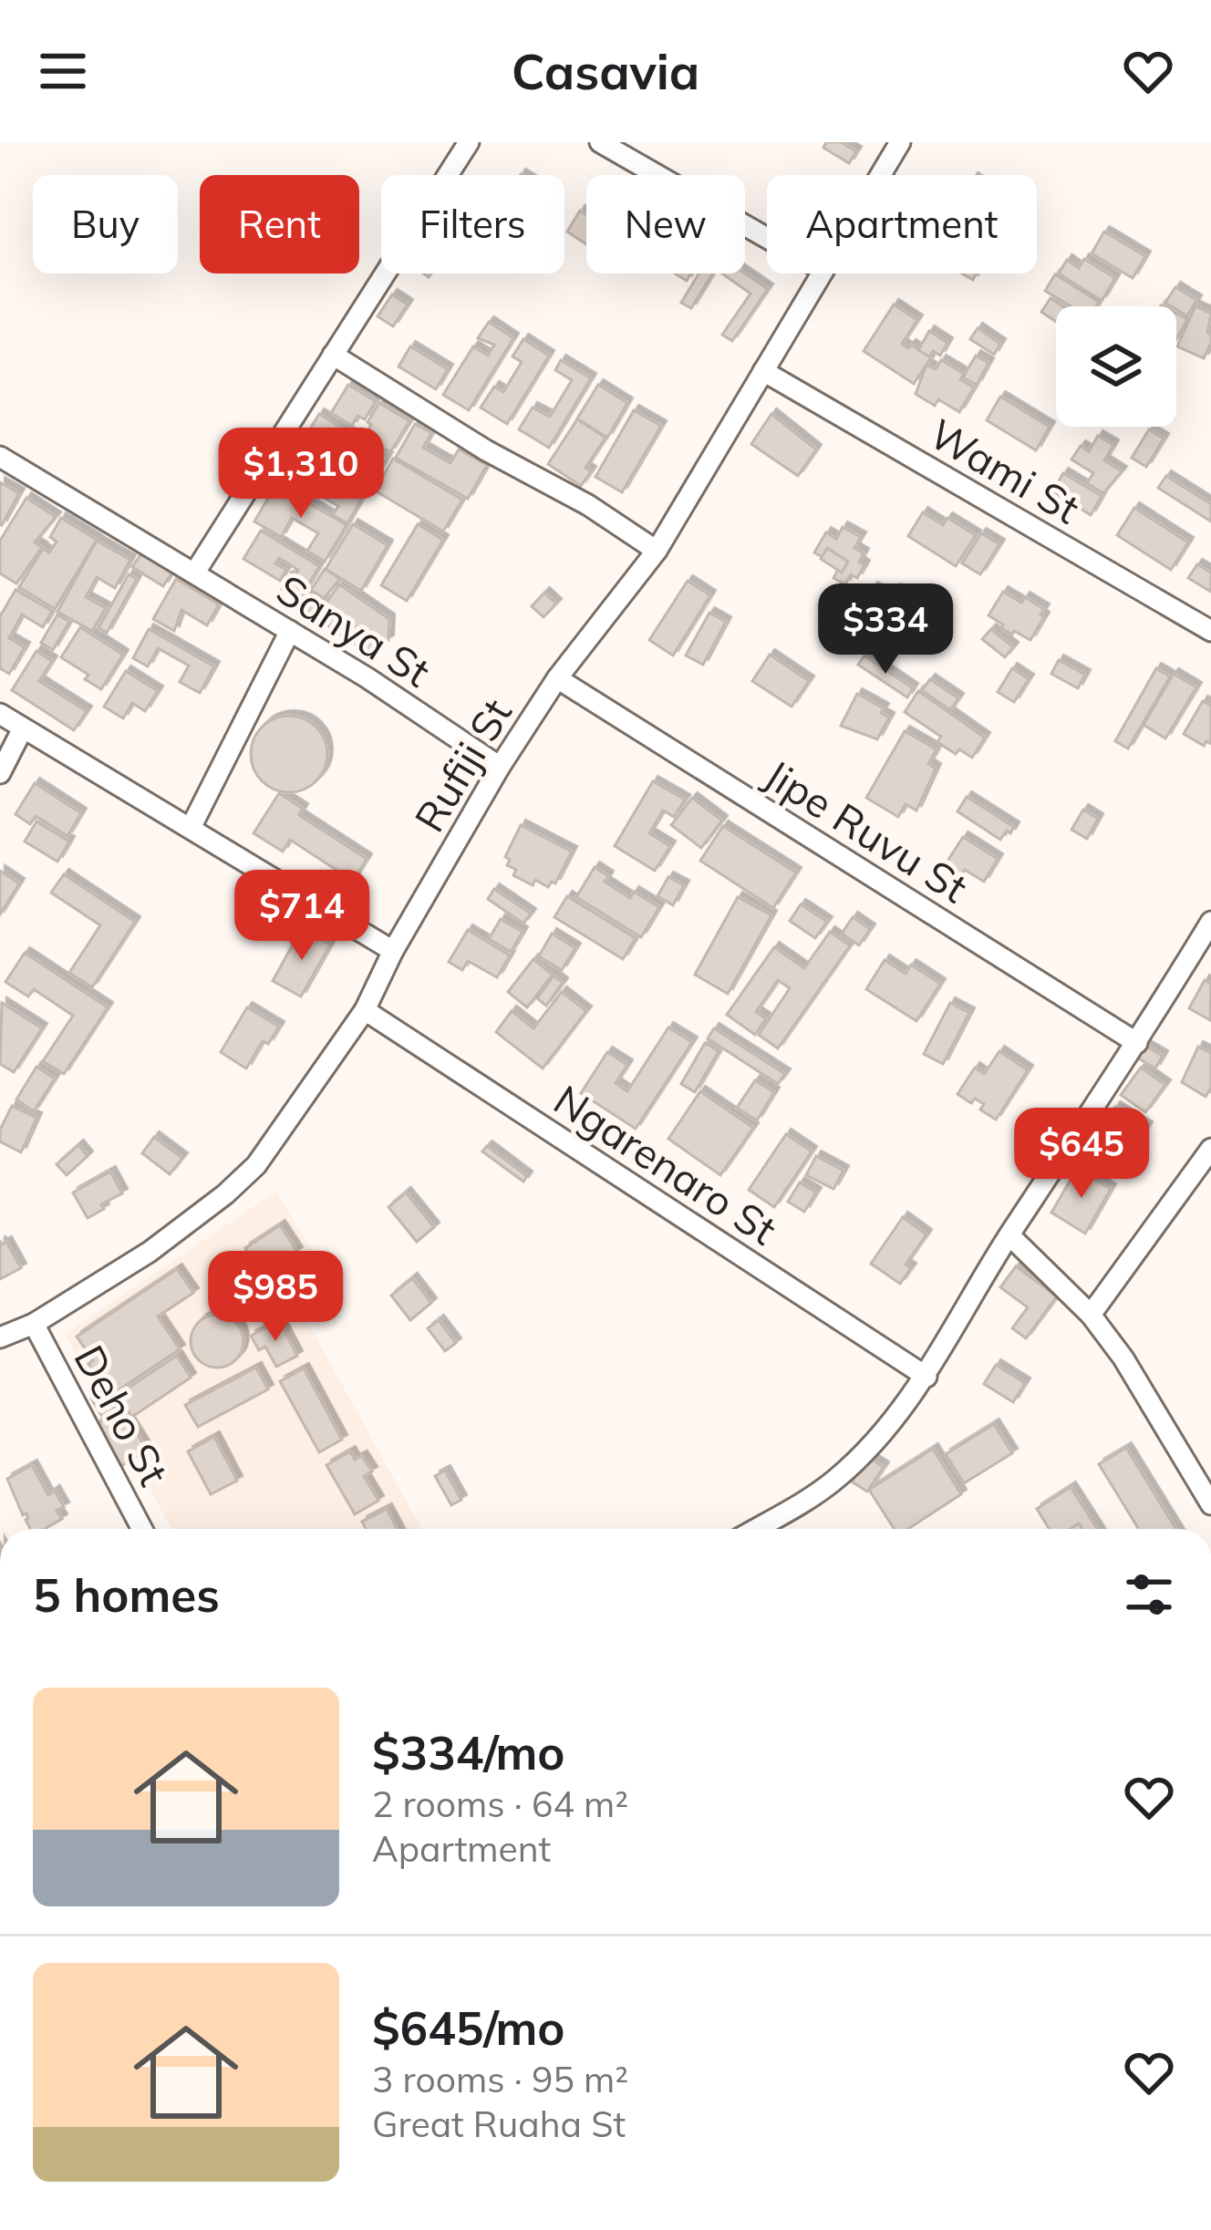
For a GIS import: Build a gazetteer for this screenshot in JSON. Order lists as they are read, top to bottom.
{
  "streets": {
    "street": [
      "Wami St",
      "Sanya St",
      "Rufiji St",
      "Jipe Ruvu St",
      "Ngarenaro St",
      "Deho St"
    ]
  },
  "crossings": [
    ["Wami St", "Rufiji St"],
    ["Sanya St", "Rufiji St"],
    ["Rufiji St", "Jipe Ruvu St"],
    ["Rufiji St", "Ngarenaro St"],
    ["Rufiji St", "Deho St"]
  ],
  "page": {
    "header": "Casavia",
    "chip": [
      "Buy",
      "Rent",
      "Filters",
      "New",
      "Apartment"
    ],
    "price": [
      "$1,310",
      "$334",
      "$714",
      "$645",
      "$985"
    ],
    "heading": "5 homes",
    "list": [
      {
        "name": "$334/mo",
        "note": "2 rooms · 64 m² · Apartment"
      },
      {
        "name": "$645/mo",
        "note": "3 rooms · 95 m² · Great Ruaha St"
      }
    ]
  }
}
